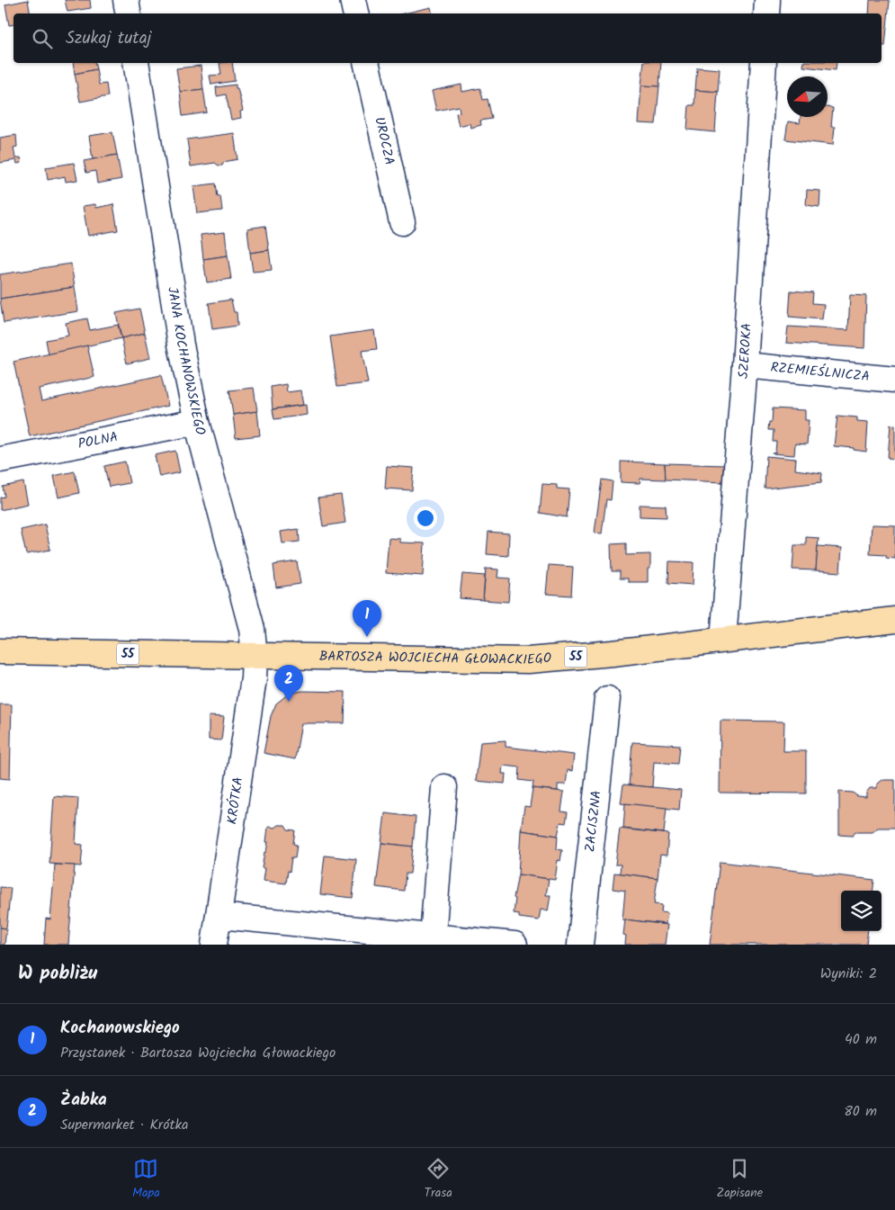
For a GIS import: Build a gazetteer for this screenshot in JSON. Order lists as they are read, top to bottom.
{
  "streets": {
    "main road": ["55", "BARTOSZA WOJCIECHA GŁOWACKIEGO"],
    "street": [
      "UROCZA",
      "SZEROKA",
      "JANA KOCHANOWSKIEGO",
      "RZEMIEŚLNICZA",
      "POLNA",
      "KRÓTKA",
      "ZACISZNA"
    ]
  },
  "crossings": [
    ["SZEROKA", "RZEMIEŚLNICZA"],
    ["SZEROKA", "BARTOSZA WOJCIECHA GŁOWACKIEGO"],
    ["JANA KOCHANOWSKIEGO", "POLNA"],
    ["JANA KOCHANOWSKIEGO", "BARTOSZA WOJCIECHA GŁOWACKIEGO"],
    ["JANA KOCHANOWSKIEGO", "KRÓTKA"],
    ["BARTOSZA WOJCIECHA GŁOWACKIEGO", "KRÓTKA"]
  ],
  "north": "left",
  "page": {
    "search": "Szukaj tutaj",
    "pins": ["1", "2"],
    "heading": ["W pobliżu", "Wyniki: 2"],
    "list": [
      {
        "mark": "1",
        "name": "Kochanowskiego",
        "note": "Przystanek · Bartosza Wojciecha Głowackiego",
        "value": "40 m"
      },
      {
        "mark": "2",
        "name": "Żabka",
        "note": "Supermarket · Krótka",
        "value": "80 m"
      }
    ],
    "nav": ["Mapa", "Trasa", "Zapisane"]
  }
}
